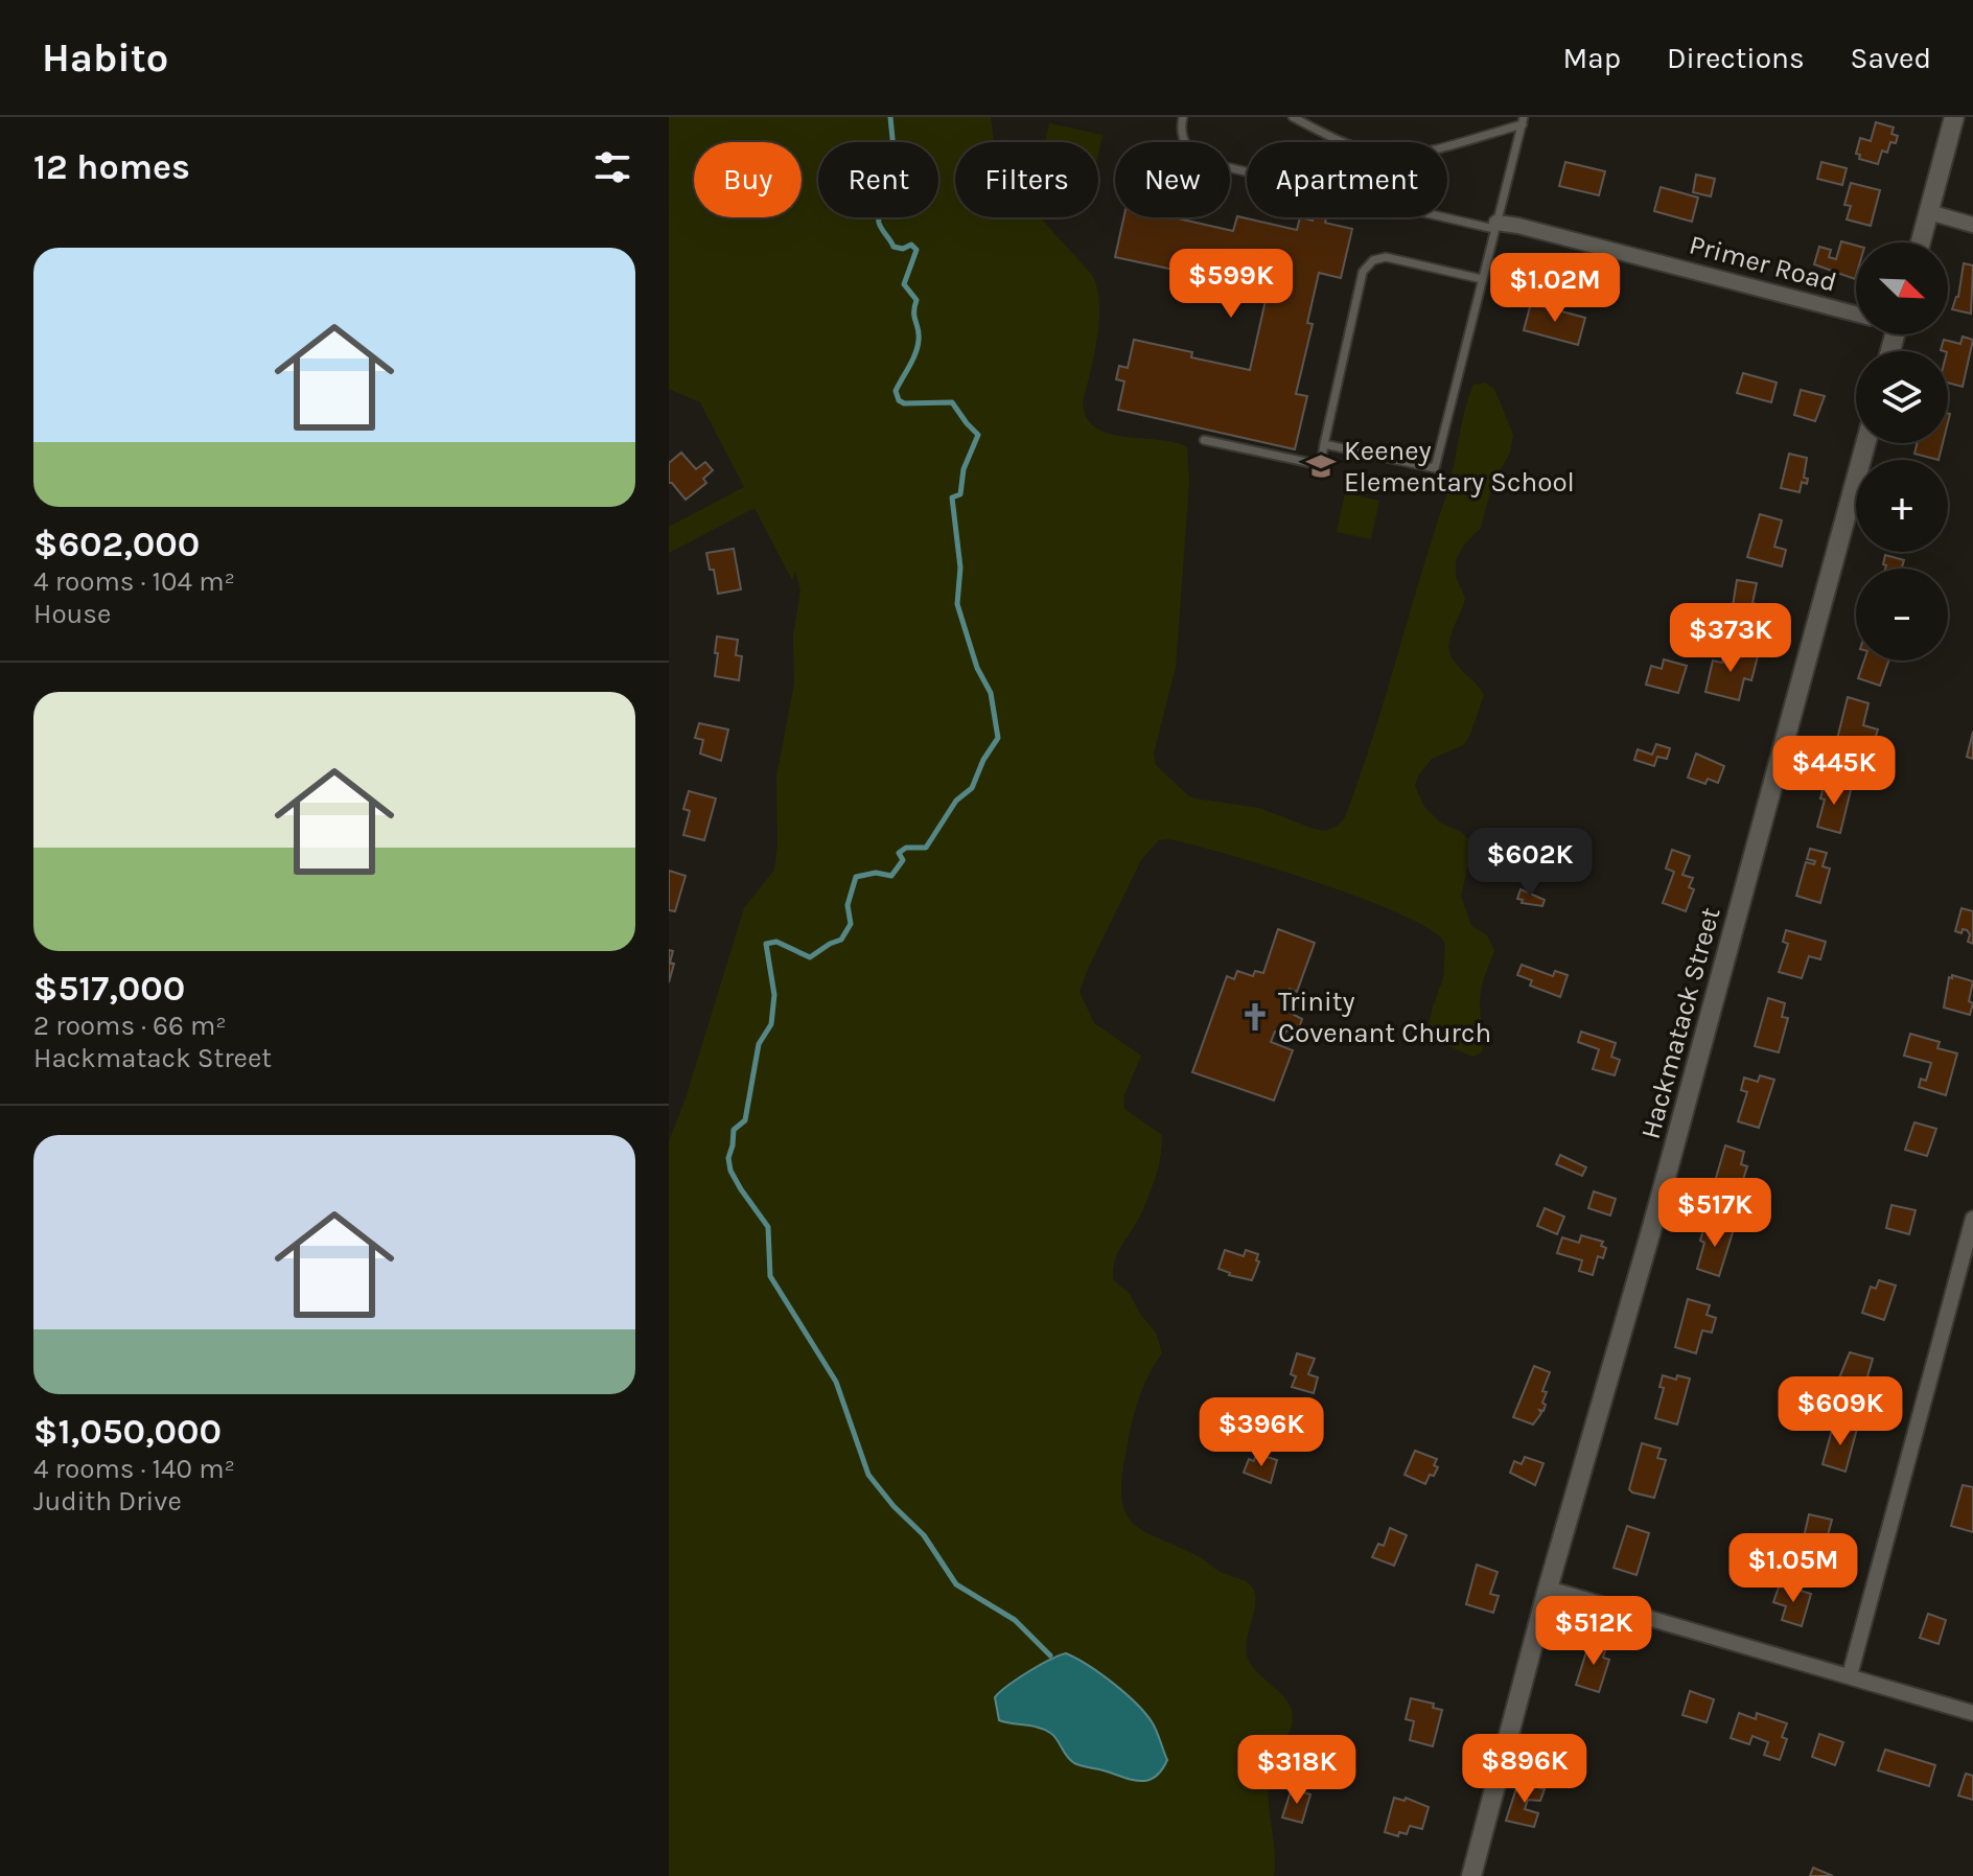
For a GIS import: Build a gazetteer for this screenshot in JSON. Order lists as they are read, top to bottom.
{
  "streets": {
    "street": ["Primer Road", "Hackmatack Street"]
  },
  "places": {
    "school or university": ["Keeney Elementary School"],
    "church": ["Trinity Covenant Church"]
  },
  "north": "bottom right",
  "page": {
    "header": "Habito",
    "nav": ["Map", "Directions", "Saved"],
    "heading": "12 homes",
    "chip": [
      "Buy",
      "Rent",
      "Filters",
      "New",
      "Apartment"
    ],
    "list": [
      {
        "name": "$602,000",
        "note": "4 rooms · 104 m² · House"
      },
      {
        "name": "$517,000",
        "note": "2 rooms · 66 m² · Hackmatack Street"
      },
      {
        "name": "$1,050,000",
        "note": "4 rooms · 140 m² · Judith Drive"
      }
    ],
    "map_buttons": ["+", "−"],
    "price": [
      "$599K",
      "$1.02M",
      "$373K",
      "$445K",
      "$602K",
      "$517K",
      "$609K",
      "$396K",
      "$1.05M",
      "$512K",
      "$896K",
      "$318K"
    ]
  }
}
